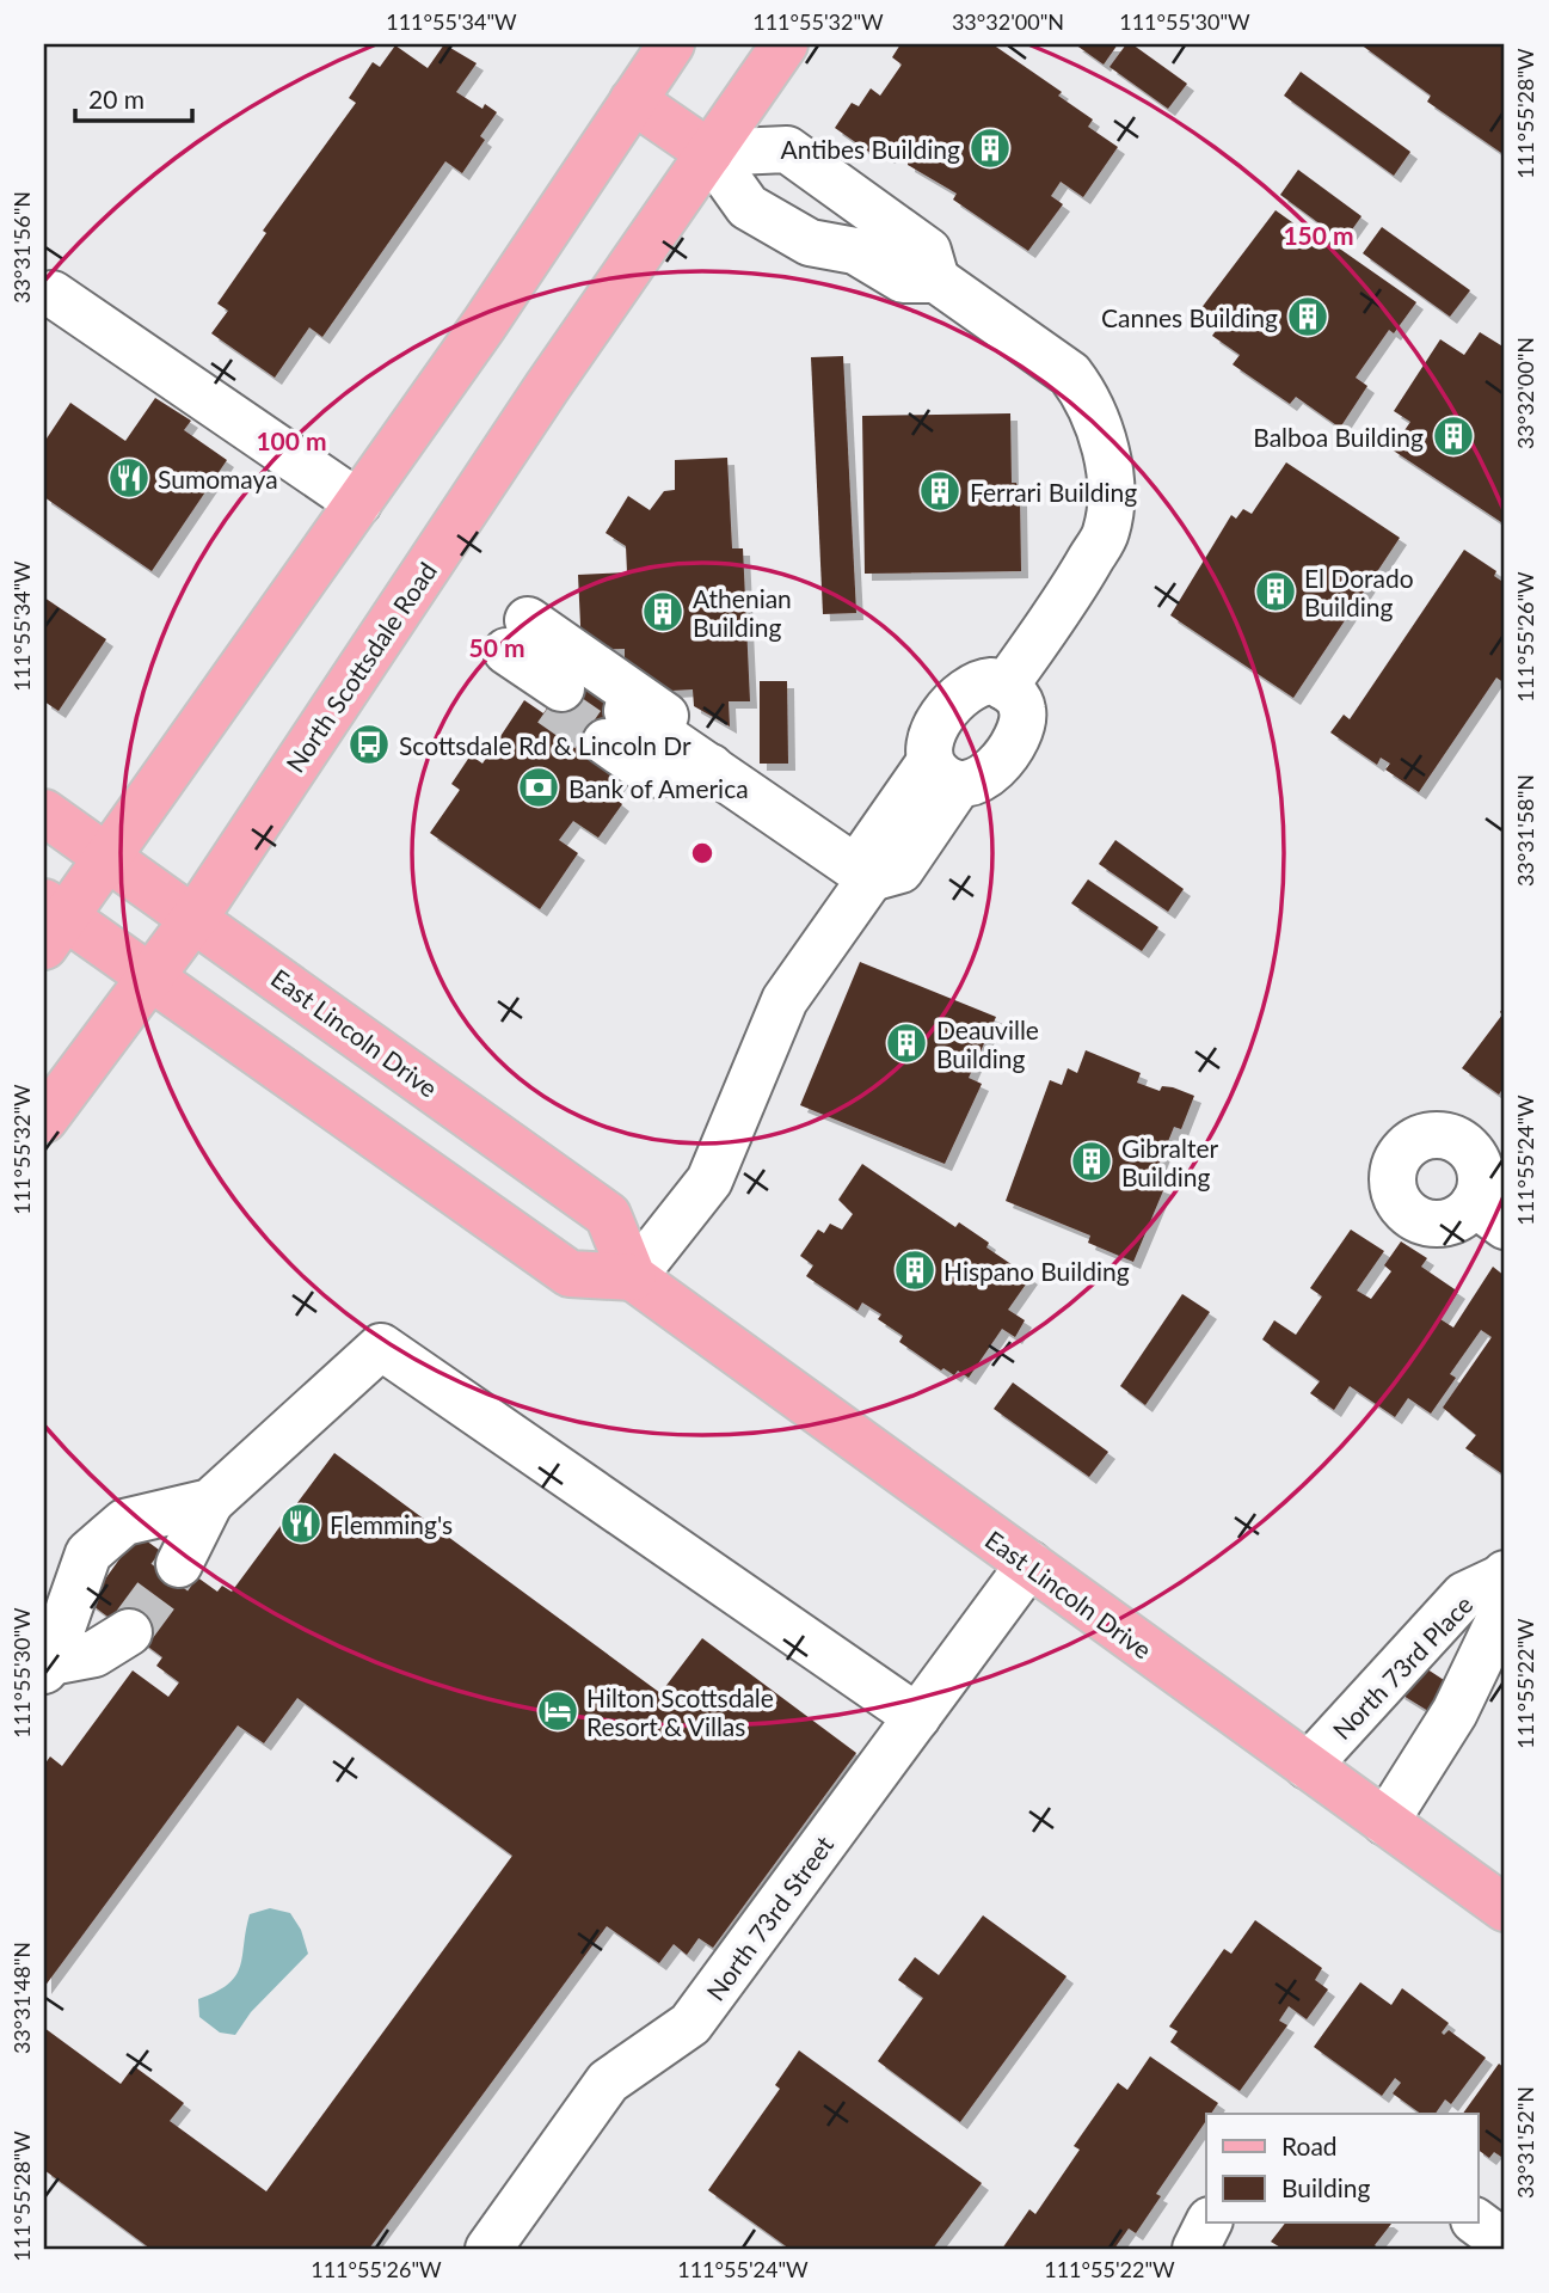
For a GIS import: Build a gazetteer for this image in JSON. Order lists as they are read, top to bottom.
{
  "streets": {
    "main road": ["North Scottsdale Road", "East Lincoln Drive"],
    "street": ["North 73rd Place", "North 73rd Street"]
  },
  "crossings": [
    ["North Scottsdale Road", "East Lincoln Drive"],
    ["East Lincoln Drive", "North 73rd Place"],
    ["East Lincoln Drive", "North 73rd Street"]
  ],
  "places": {
    "building": [
      "Antibes Building",
      "Cannes Building",
      "Balboa Building",
      "Ferrari Building",
      "El Dorado Building",
      "Athenian Building",
      "Deauville Building",
      "Gibralter Building",
      "Hispano Building"
    ],
    "restaurant": ["Sumomaya", "Flemming's"],
    "bus stop": ["Scottsdale Rd & Lincoln Dr"],
    "bank": ["Bank of America"],
    "hotel": ["Hilton Scottsdale Resort & Villas"]
  },
  "legend": ["Road", "Building"],
  "scale_bar": "20 m",
  "coordinates": [
    "111°55'34\"W",
    "111°55'32\"W",
    "33°32'00\"N",
    "111°55'30\"W",
    "111°55'28\"W",
    "33°31'56\"N",
    "111°55'26\"W",
    "33°31'58\"N",
    "111°55'24\"W",
    "111°55'22\"W",
    "33°31'48\"N",
    "33°31'52\"N"
  ],
  "rings": ["150 m", "100 m", "50 m"]
}
